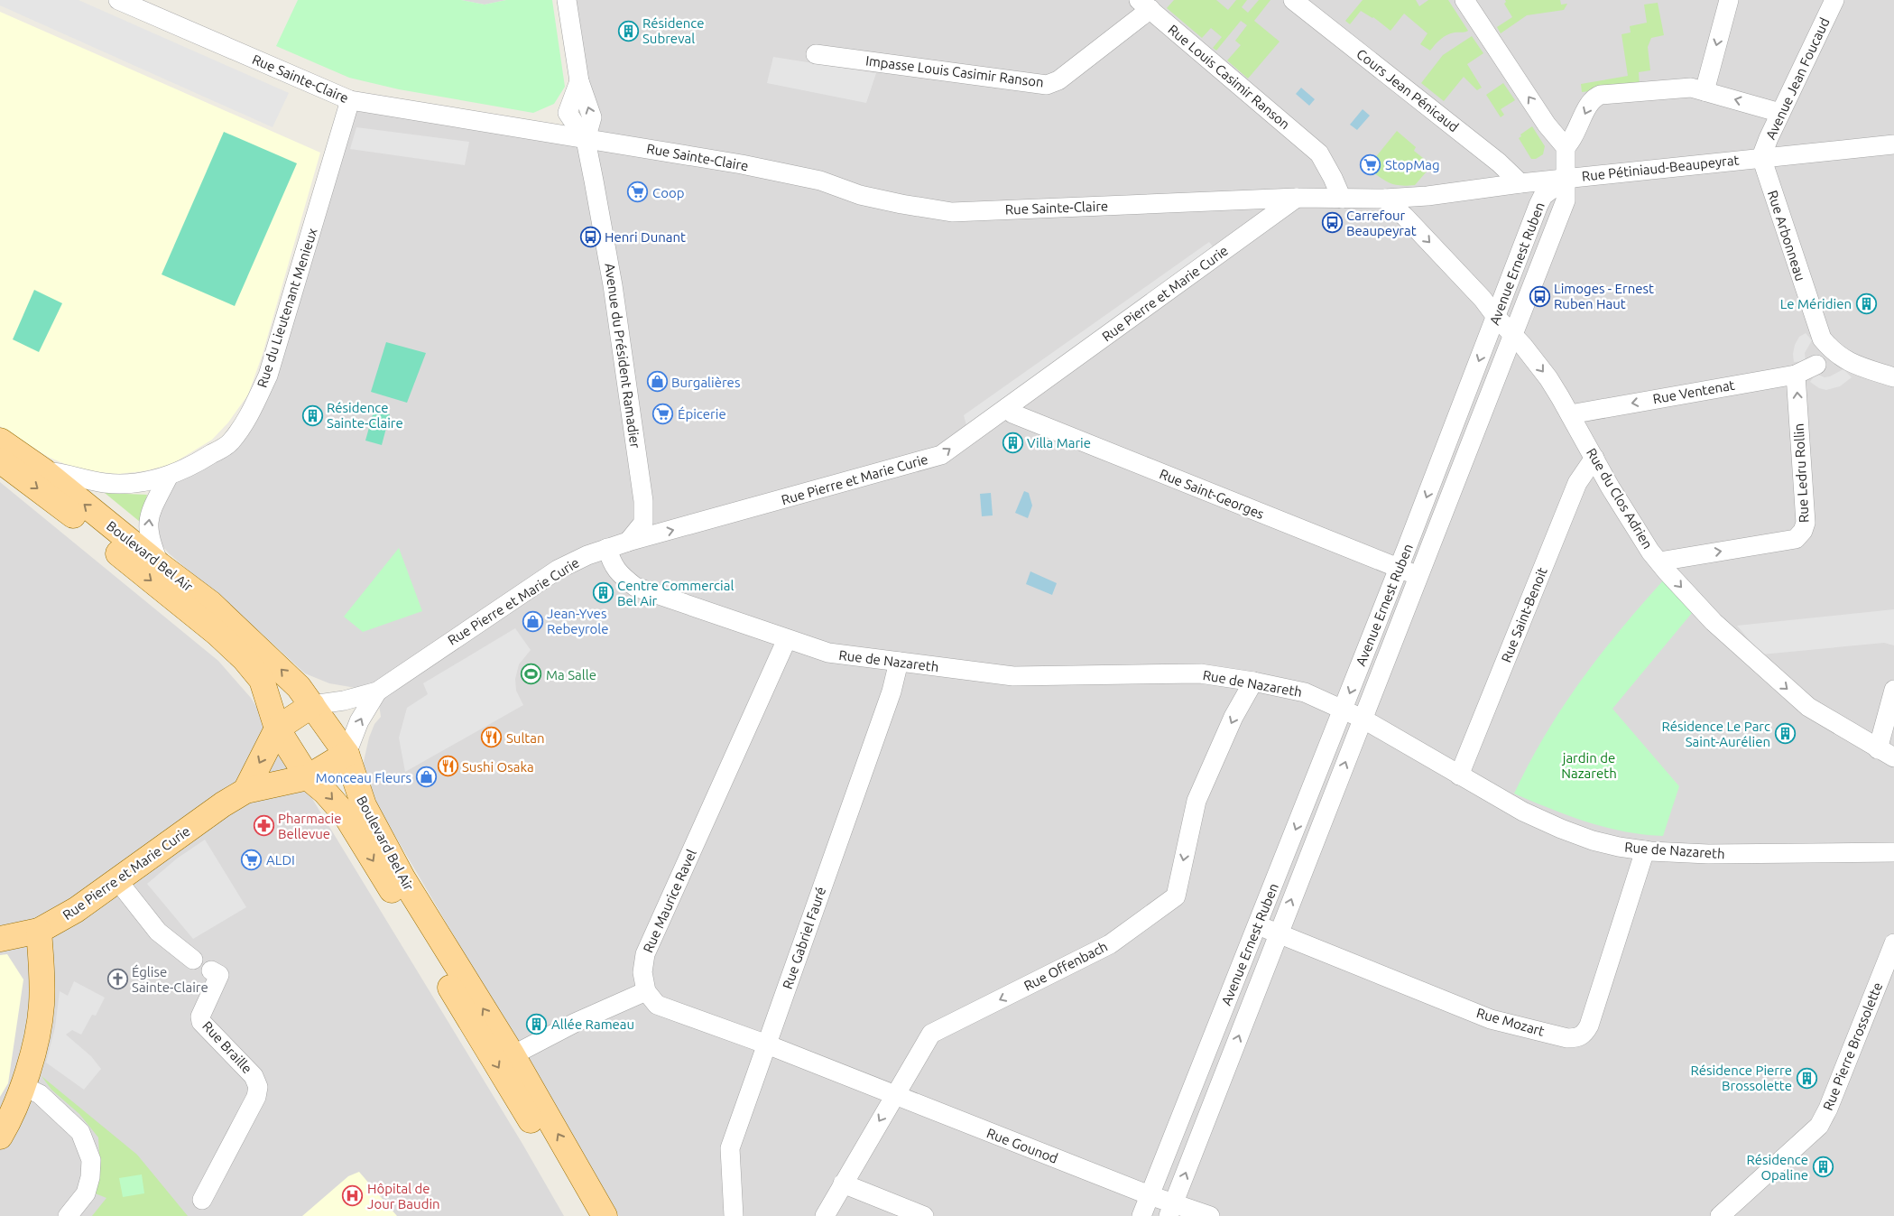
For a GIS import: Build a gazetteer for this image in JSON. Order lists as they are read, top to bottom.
{
  "streets": {
    "main road": ["Rue Pierre et Marie Curie", "Boulevard Bel Air"],
    "street": [
      "Impasse Louis Casimir Ranson",
      "Rue Louis Casimir Ranson",
      "Rue Sainte-Claire",
      "Avenue Jean Foucaud",
      "Cours Jean Pénicaud",
      "Rue Pétiniaud-Beaupeyrat",
      "Rue Arbonneau",
      "Avenue Ernest Ruben",
      "Rue du Lieutenant Menieux",
      "Avenue du Président Ramadier",
      "Rue Ventenat",
      "Rue Ledru Rollin",
      "Rue Saint-Georges",
      "Rue du Clos Adrien",
      "Rue Saint-Benoit",
      "Rue de Nazareth",
      "Rue Maurice Ravel",
      "Rue Gabriel Fauré",
      "Rue Offenbach",
      "Rue Mozart",
      "Rue Pierre Brossolette",
      "Rue Braille",
      "Rue Gounod"
    ]
  },
  "crossings": [
    ["Impasse Louis Casimir Ranson", "Rue Louis Casimir Ranson"],
    ["Rue Sainte-Claire", "Rue Pierre et Marie Curie"],
    ["Rue Sainte-Claire", "Rue du Lieutenant Menieux"],
    ["Rue Sainte-Claire", "Avenue du Président Ramadier"],
    ["Avenue Jean Foucaud", "Rue Pétiniaud-Beaupeyrat"],
    ["Avenue Jean Foucaud", "Rue Arbonneau"],
    ["Cours Jean Pénicaud", "Rue Pétiniaud-Beaupeyrat"],
    ["Rue Pétiniaud-Beaupeyrat", "Rue Arbonneau"],
    ["Rue Pétiniaud-Beaupeyrat", "Avenue Ernest Ruben"],
    ["Rue Pétiniaud-Beaupeyrat", "Rue du Clos Adrien"],
    ["Avenue Ernest Ruben", "Rue Saint-Georges"],
    ["Avenue Ernest Ruben", "Rue du Clos Adrien"],
    ["Avenue Ernest Ruben", "Rue de Nazareth"],
    ["Avenue Ernest Ruben", "Rue Mozart"],
    ["Avenue Ernest Ruben", "Rue Gounod"],
    ["Rue Pierre et Marie Curie", "Avenue du Président Ramadier"],
    ["Rue Pierre et Marie Curie", "Rue Saint-Georges"],
    ["Rue Pierre et Marie Curie", "Boulevard Bel Air"],
    ["Rue Pierre et Marie Curie", "Rue de Nazareth"],
    ["Rue du Lieutenant Menieux", "Boulevard Bel Air"],
    ["Rue Ventenat", "Rue Ledru Rollin"],
    ["Rue Ventenat", "Rue du Clos Adrien"],
    ["Rue Ledru Rollin", "Rue du Clos Adrien"],
    ["Rue du Clos Adrien", "Rue Saint-Benoit"],
    ["Rue Saint-Benoit", "Rue de Nazareth"],
    ["Rue de Nazareth", "Rue Maurice Ravel"],
    ["Rue de Nazareth", "Rue Gabriel Fauré"],
    ["Rue de Nazareth", "Rue Offenbach"],
    ["Rue de Nazareth", "Rue Mozart"],
    ["Rue Offenbach", "Rue Gounod"]
  ],
  "one_way": ["Rue Ventenat", "Rue du Clos Adrien", "Rue Offenbach"],
  "parks": ["jardin de Nazareth"],
  "places": {
    "building": [
      "Résidence Subreval",
      "Le Méridien",
      "Résidence Sainte-Claire",
      "Villa Marie",
      "Centre Commercial Bel Air",
      "Résidence Le Parc Saint-Aurélien",
      "Allée Rameau",
      "Résidence Pierre Brossolette",
      "Résidence Opaline"
    ],
    "supermarket": [
      "StopMag",
      "Coop",
      "Épicerie",
      "ALDI"
    ],
    "bus stop": ["Carrefour Beaupeyrat", "Henri Dunant", "Limoges - Ernest Ruben Haut"],
    "shop": ["Burgalières", "Jean-Yves Rebeyrole", "Monceau Fleurs"],
    "sports": ["Ma Salle"],
    "restaurant": ["Sultan", "Sushi Osaka"],
    "pharmacy": ["Pharmacie Bellevue"],
    "church": ["Église Sainte-Claire"],
    "hospital": ["Hôpital de Jour Baudin"]
  }
}
